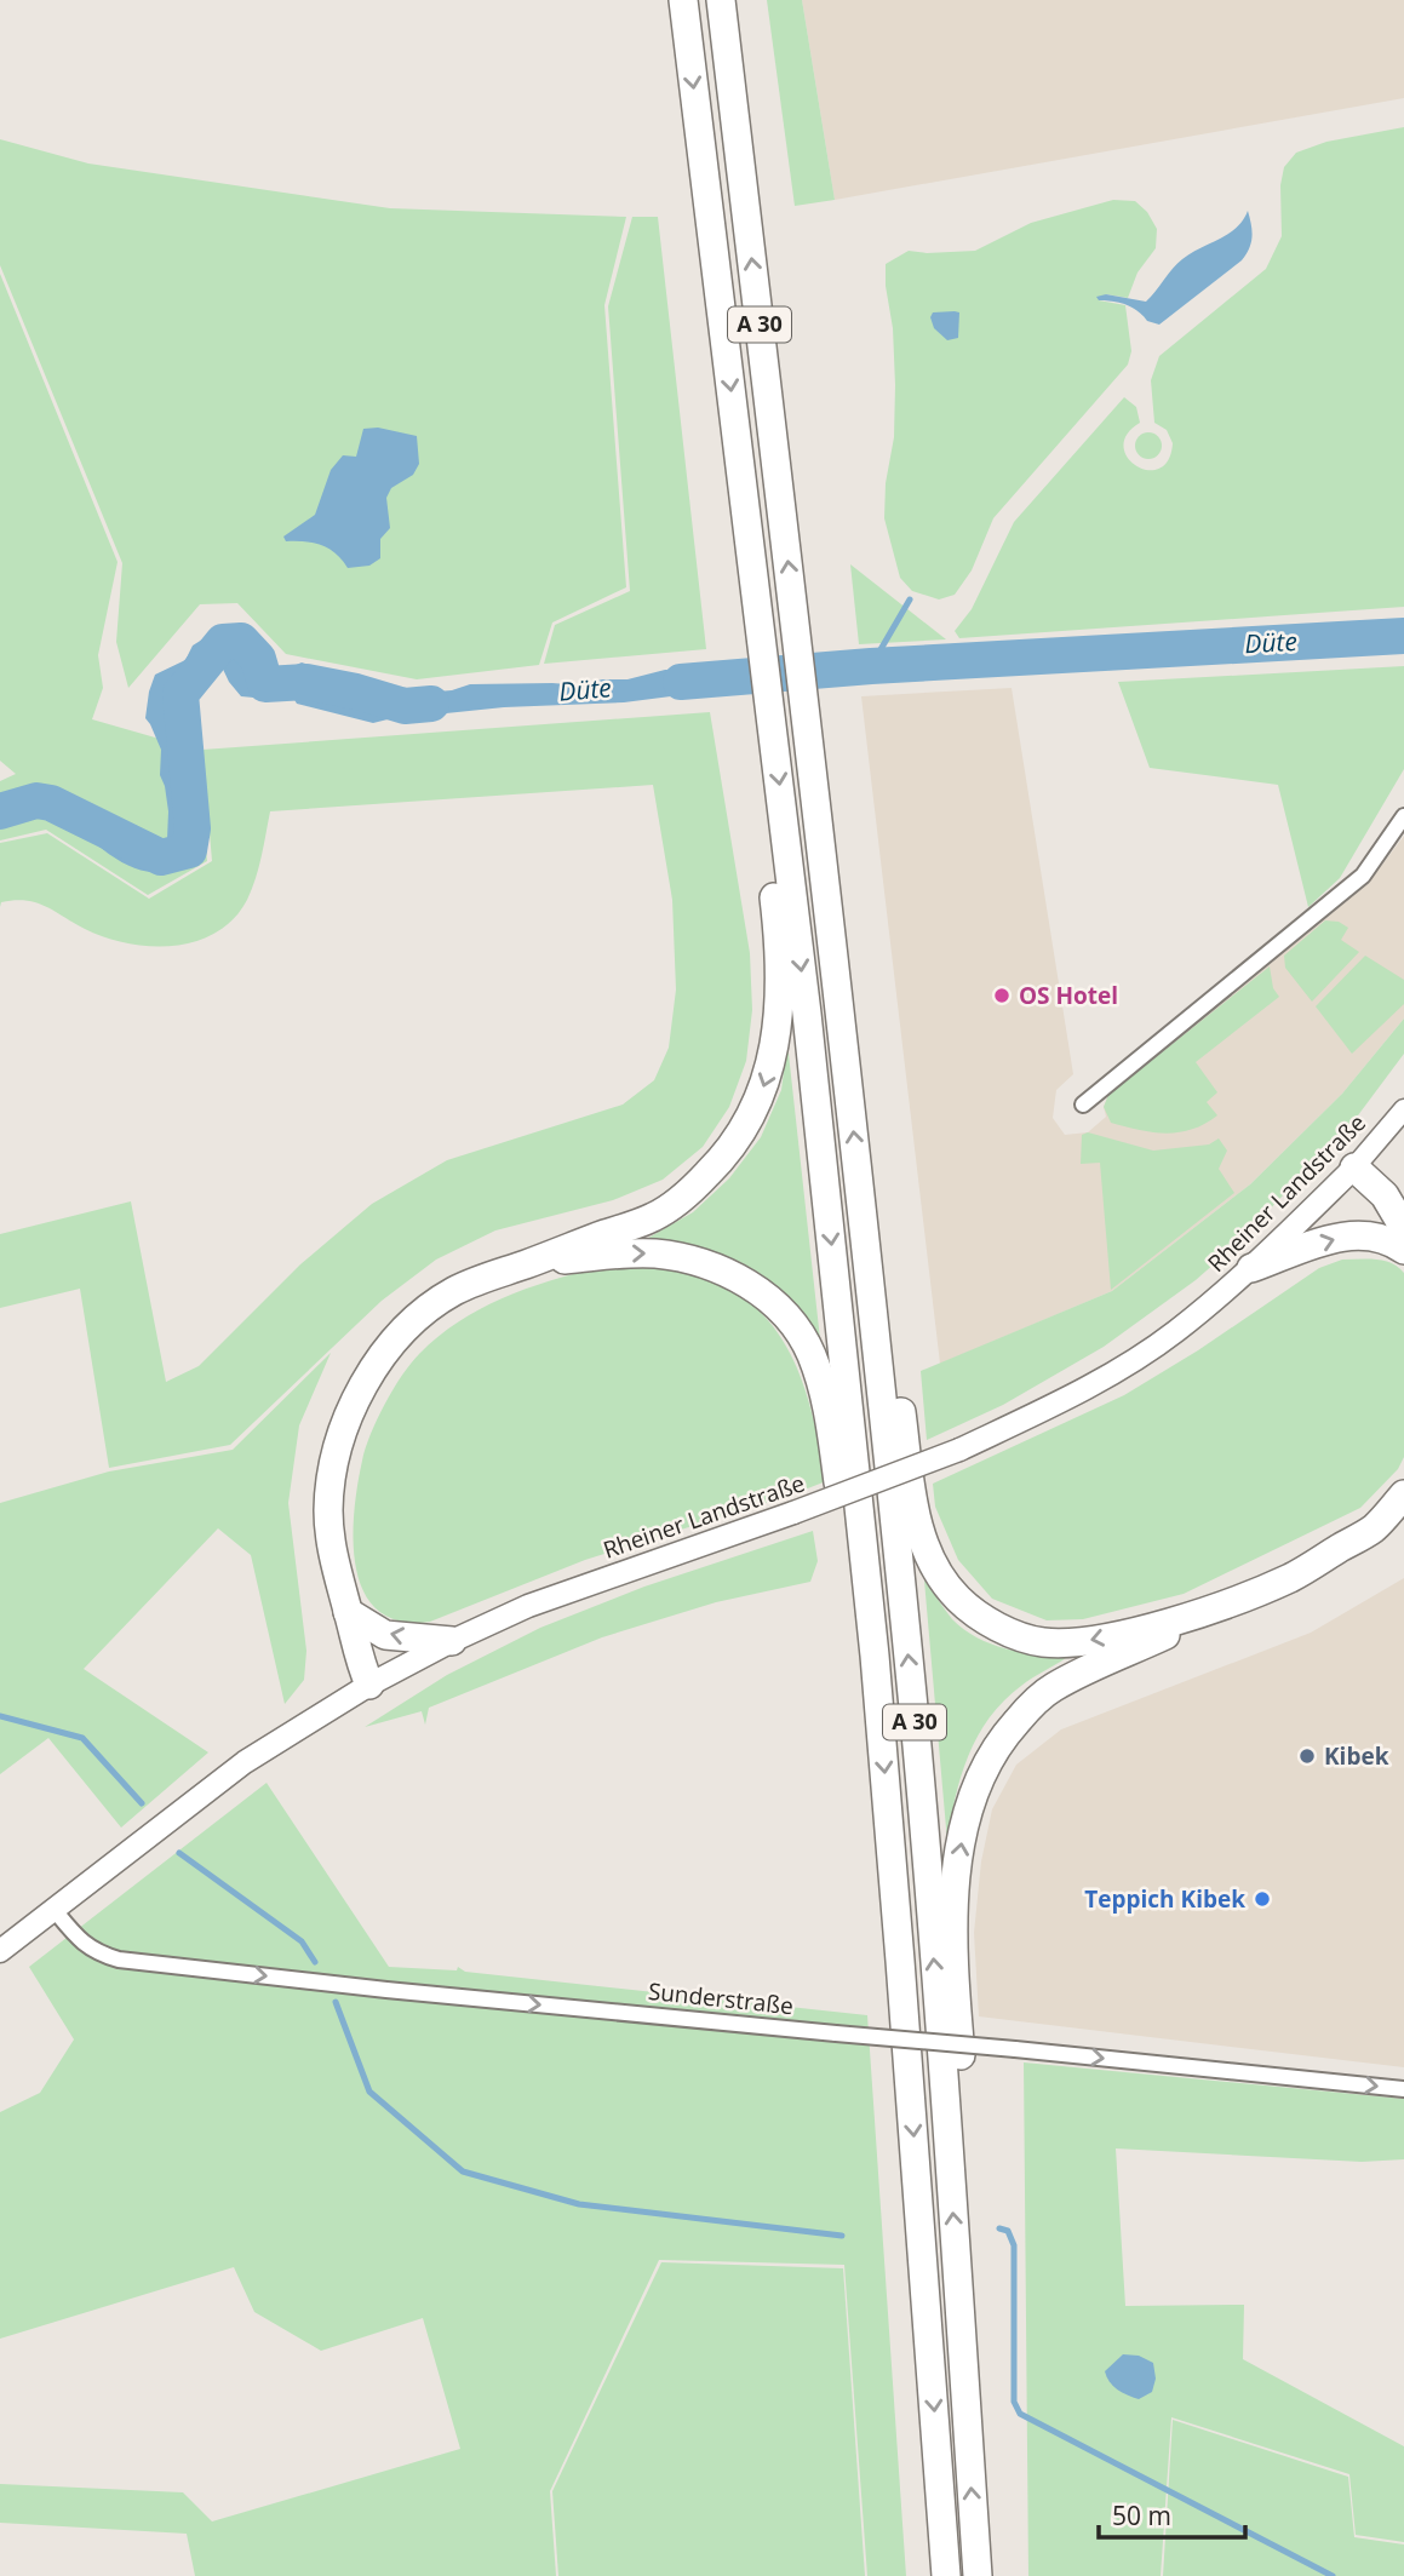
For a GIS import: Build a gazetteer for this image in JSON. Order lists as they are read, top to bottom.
{
  "streets": {
    "highway": ["A 30"],
    "main road": ["Rheiner Landstraße"],
    "street": ["Sunderstraße"]
  },
  "crossings": [
    ["Rheiner Landstraße", "Sunderstraße"]
  ],
  "one_way": ["Sunderstraße"],
  "water": ["Düte"],
  "places": ["OS Hotel", "Kibek", "Teppich Kibek"],
  "scale_bar": "50 m"
}
